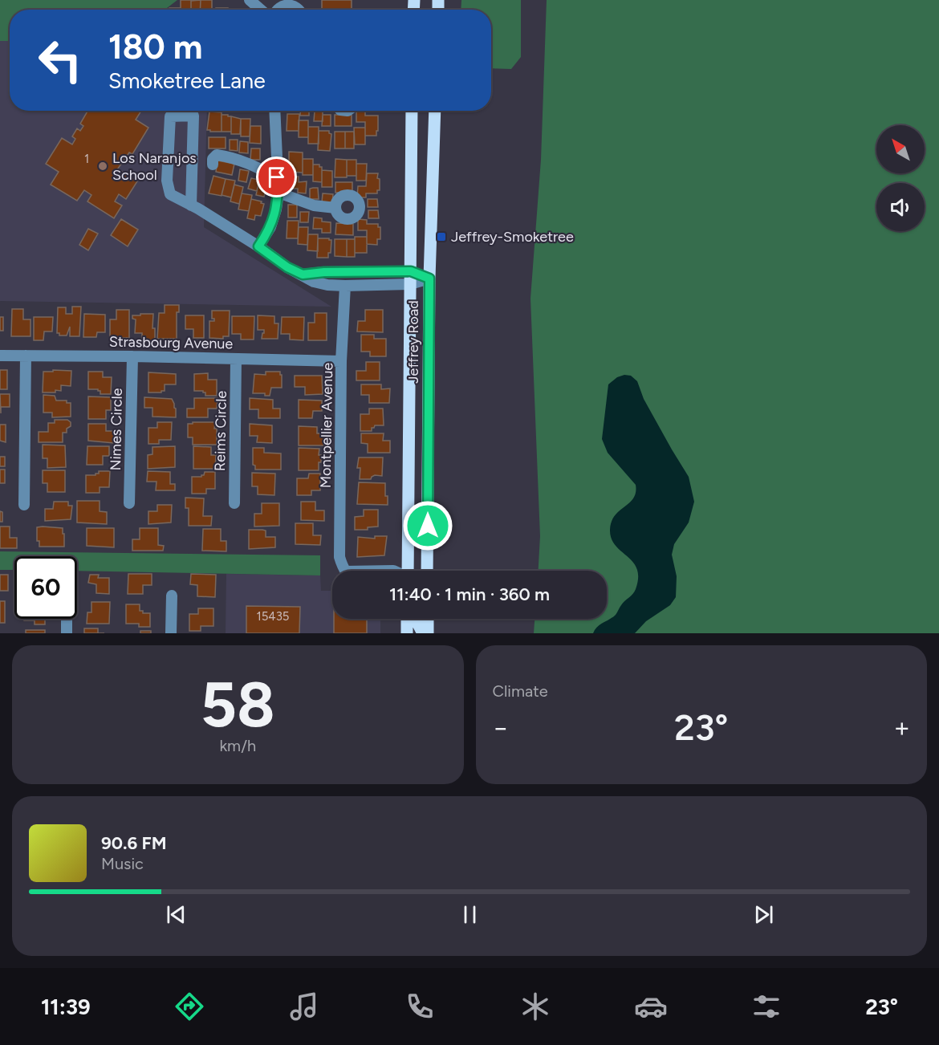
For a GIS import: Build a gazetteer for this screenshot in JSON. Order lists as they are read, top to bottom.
{
  "streets": {
    "main road": ["Jeffrey Road"],
    "street": [
      "Strasbourg Avenue",
      "Montpellier Avenue",
      "Nimes Circle",
      "Reims Circle"
    ]
  },
  "crossings": [
    ["Strasbourg Avenue", "Montpellier Avenue"],
    ["Strasbourg Avenue", "Nimes Circle"],
    ["Strasbourg Avenue", "Reims Circle"]
  ],
  "places": {
    "other": ["Los Naranjos School"],
    "transit": ["Jeffrey-Smoketree"]
  },
  "house_numbers": ["1", "15435"],
  "north": "top left",
  "page": {
    "turn": ["180 m", "Smoketree Lane"],
    "limit": "60",
    "trip": "11:40 · 1 min · 360 m",
    "tile": [
      ["58", "km/h"],
      "Climate"
    ],
    "heat": ["−", "23°", "+"],
    "song": ["90.6 FM", "Music"],
    "tabs": ["11:39", "23°"]
  }
}
